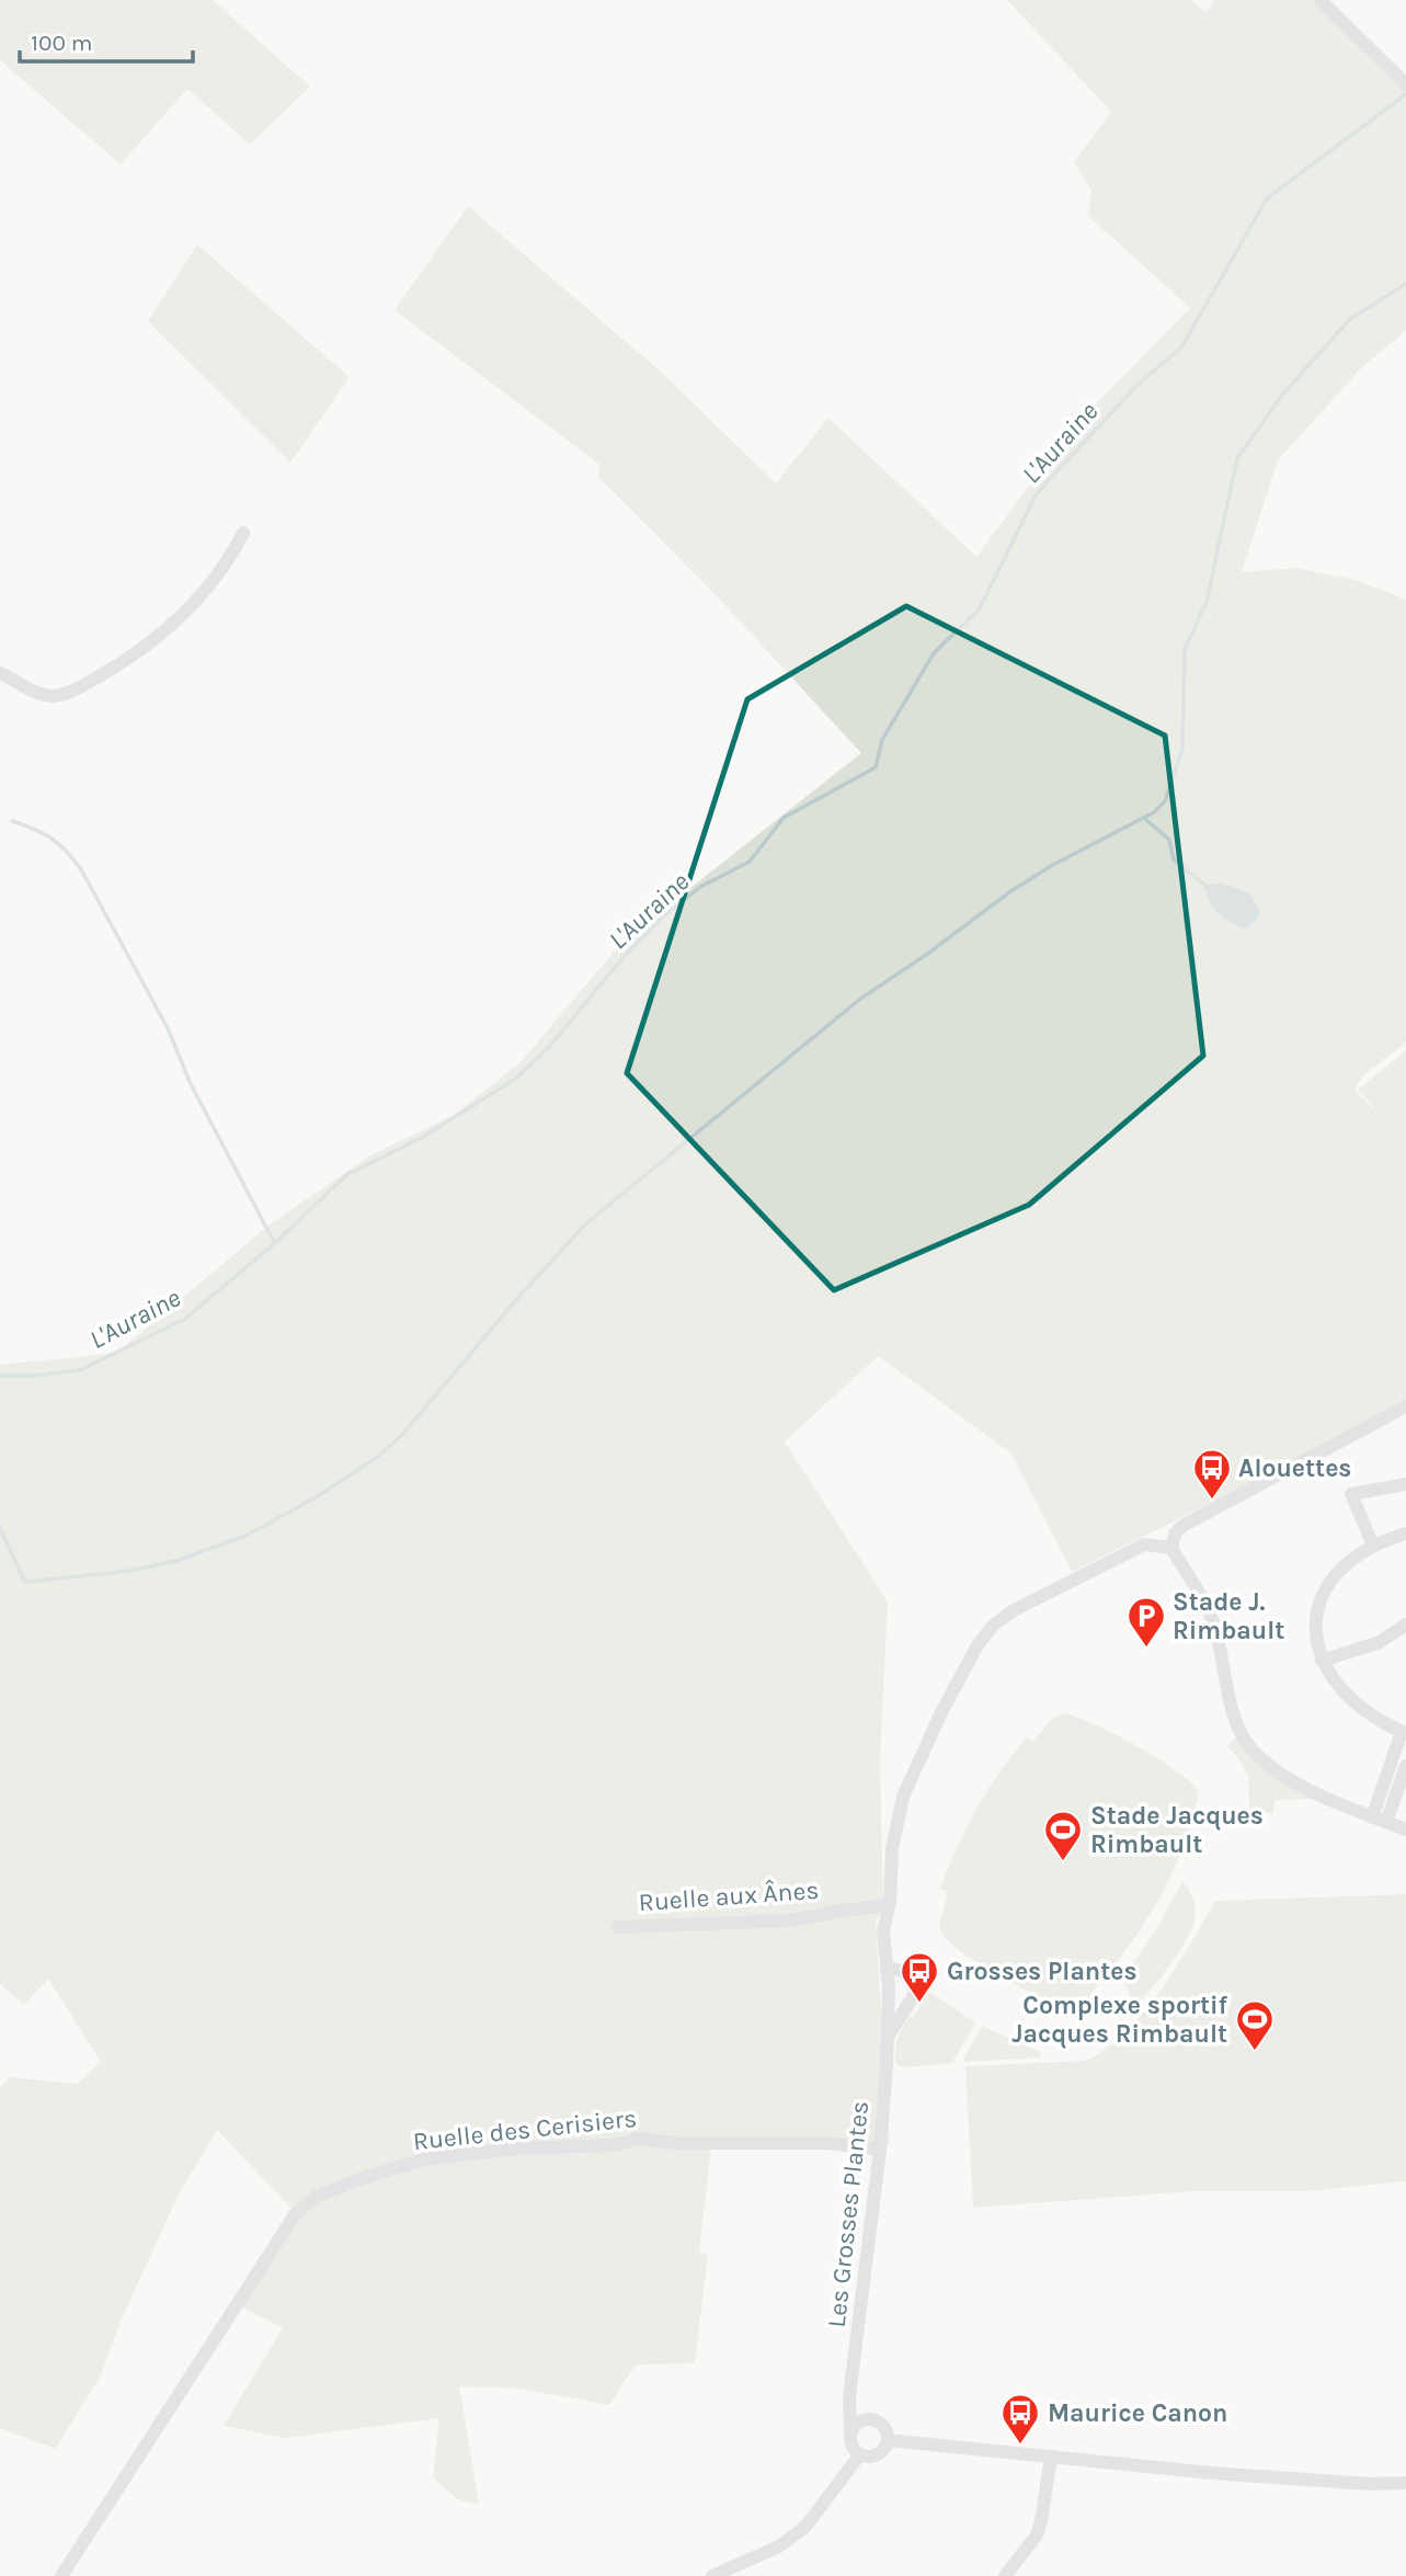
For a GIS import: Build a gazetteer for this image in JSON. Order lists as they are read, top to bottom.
{
  "streets": {
    "street": ["Ruelle aux Ânes", "Ruelle des Cerisiers", "Les Grosses Plantes"]
  },
  "crossings": [
    ["Ruelle aux Ânes", "Les Grosses Plantes"],
    ["Ruelle des Cerisiers", "Les Grosses Plantes"]
  ],
  "water": ["L'Auraine"],
  "places": {
    "bus stop": ["Alouettes", "Grosses Plantes", "Maurice Canon"],
    "parking": ["Stade J. Rimbault"],
    "sports": ["Stade Jacques Rimbault", "Complexe sportif Jacques Rimbault"]
  },
  "scale_bar": "100 m"
}
